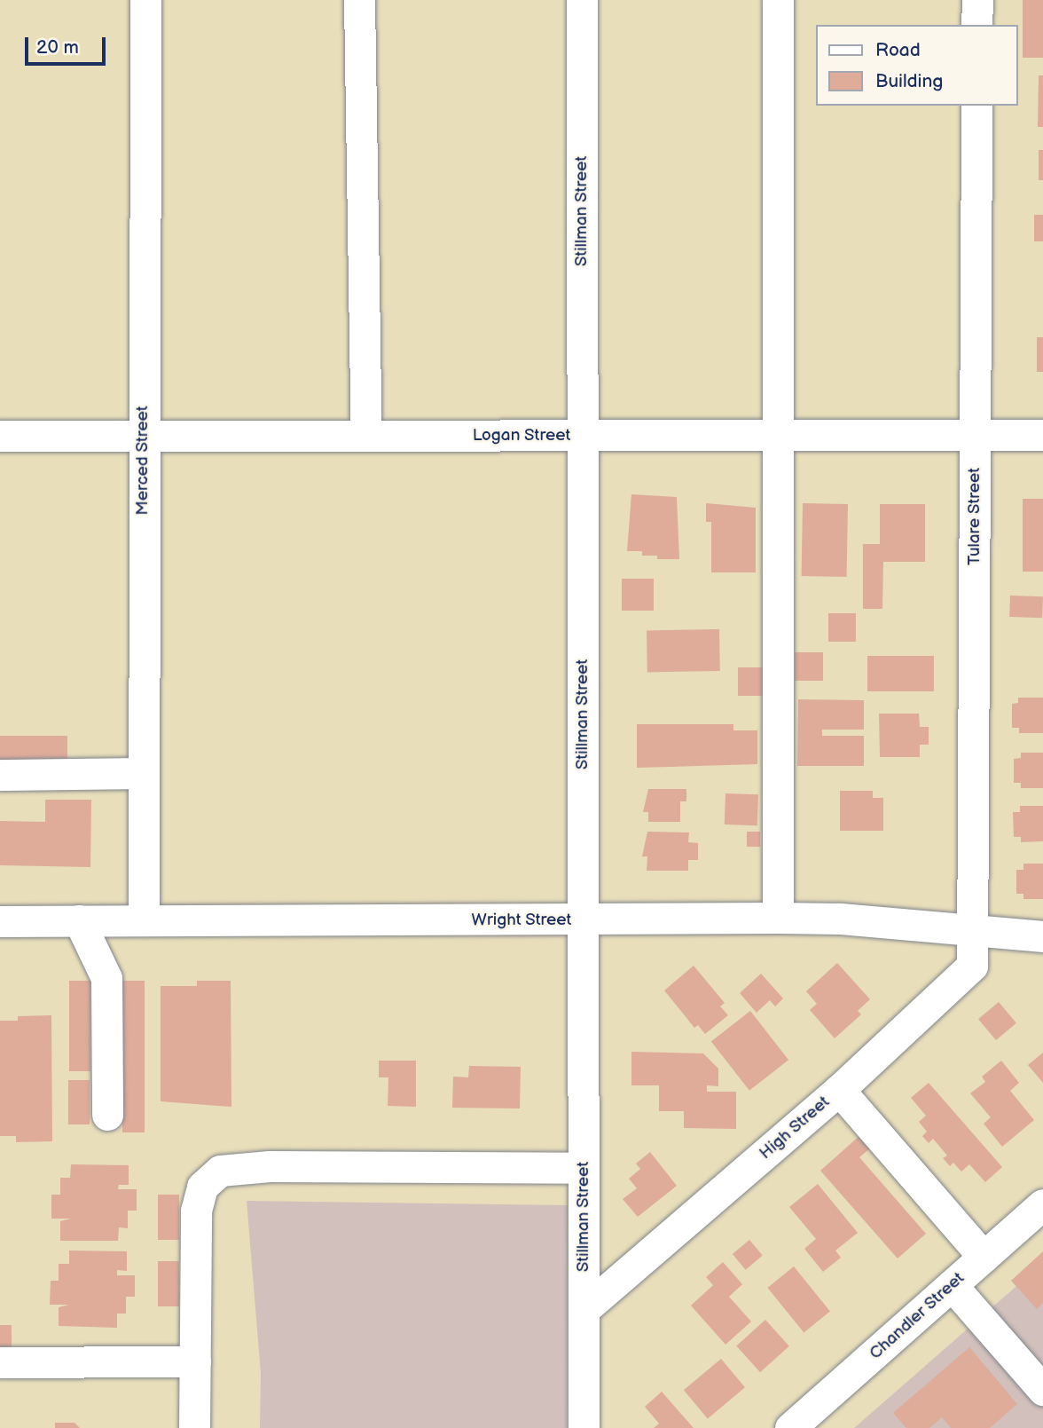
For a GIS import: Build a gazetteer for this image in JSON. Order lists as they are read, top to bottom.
{
  "streets": {
    "street": [
      "Stillman Street",
      "Logan Street",
      "Merced Street",
      "Tulare Street",
      "Wright Street",
      "High Street",
      "Chandler Street"
    ]
  },
  "crossings": [
    ["Stillman Street", "Logan Street"],
    ["Stillman Street", "Wright Street"],
    ["Stillman Street", "High Street"],
    ["Logan Street", "Merced Street"],
    ["Logan Street", "Tulare Street"],
    ["Merced Street", "Wright Street"],
    ["Tulare Street", "Wright Street"],
    ["Tulare Street", "High Street"],
    ["Wright Street", "High Street"]
  ],
  "legend": ["Road", "Building"],
  "scale_bar": "20 m"
}
